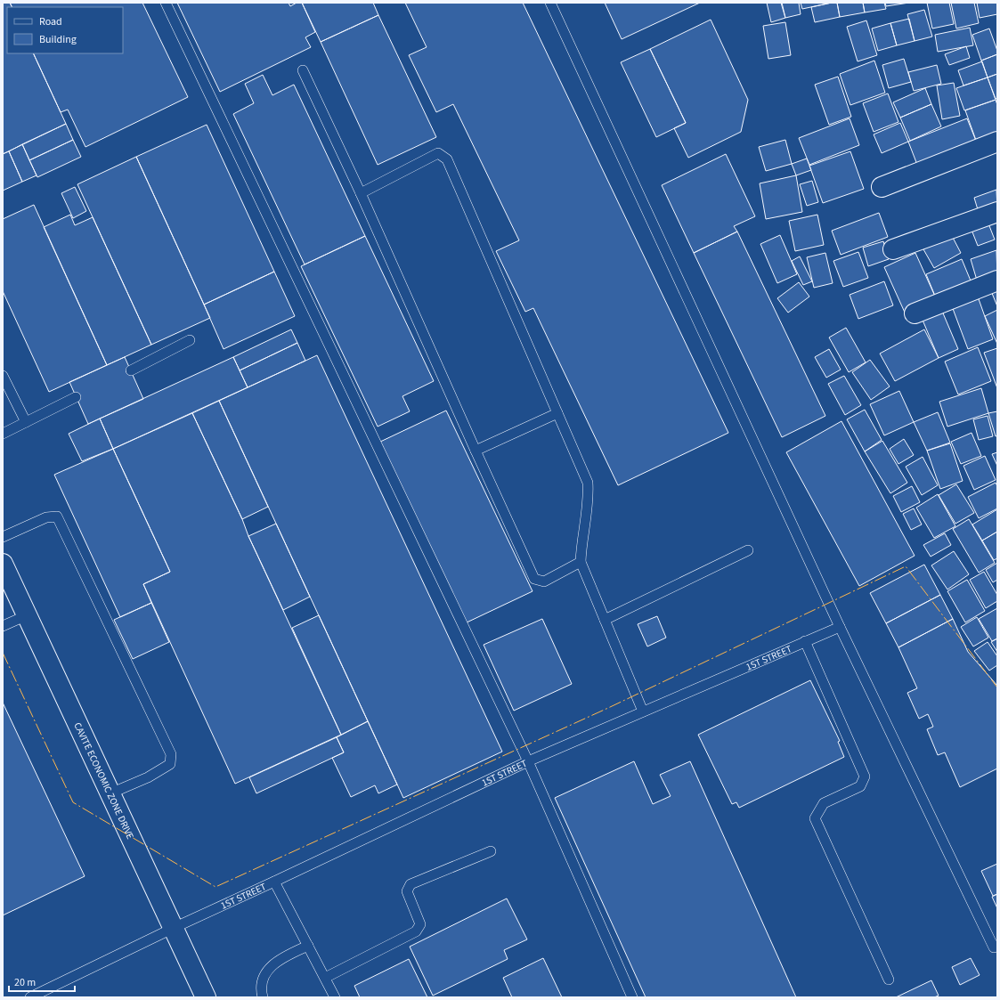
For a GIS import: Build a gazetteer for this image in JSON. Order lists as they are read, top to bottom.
{
  "streets": {
    "street": ["CAVITE ECONOMIC ZONE DRIVE"],
    "lane": ["1ST STREET"]
  },
  "crossings": [
    ["1ST STREET", "CAVITE ECONOMIC ZONE DRIVE"]
  ],
  "legend": ["Road", "Building"],
  "scale_bar": "20 m"
}
